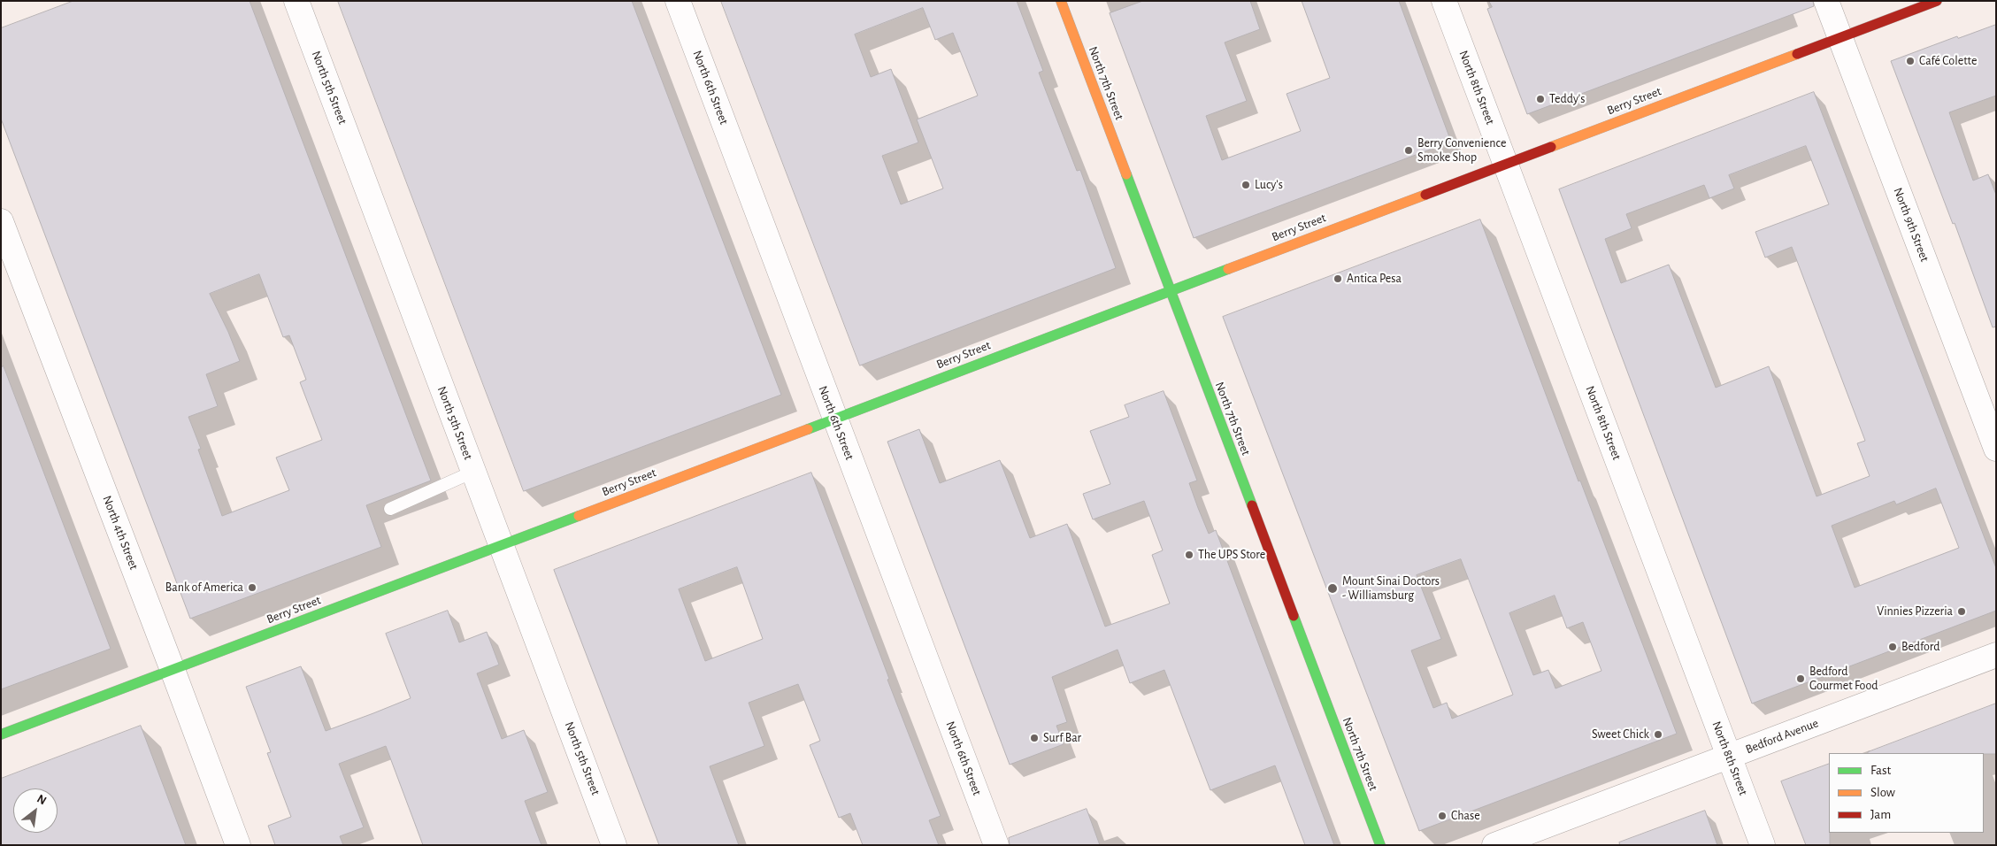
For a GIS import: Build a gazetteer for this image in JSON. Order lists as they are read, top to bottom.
{
  "streets": {
    "street": [
      "North 7th Street",
      "North 5th Street",
      "North 6th Street",
      "North 8th Street",
      "Berry Street",
      "North 9th Street",
      "North 4th Street",
      "Bedford Avenue"
    ]
  },
  "crossings": [
    ["North 7th Street", "Berry Street"],
    ["North 5th Street", "Berry Street"],
    ["North 6th Street", "Berry Street"],
    ["North 8th Street", "Berry Street"],
    ["North 8th Street", "Bedford Avenue"],
    ["Berry Street", "North 9th Street"],
    ["Berry Street", "North 4th Street"]
  ],
  "places": [
    "Café Colette",
    "Teddy's",
    "Berry Convenience Smoke Shop",
    "Lucy’s",
    "Antica Pesa",
    "The UPS Store",
    "Bank of America",
    "Mount Sinai Doctors - Williamsburg",
    "Vinnies Pizzeria",
    "Bedford",
    "Bedford Gourmet Food",
    "Sweet Chick",
    "Surf Bar",
    "Chase"
  ],
  "legend": ["Fast", "Slow", "Jam"],
  "north": "top right"
}
